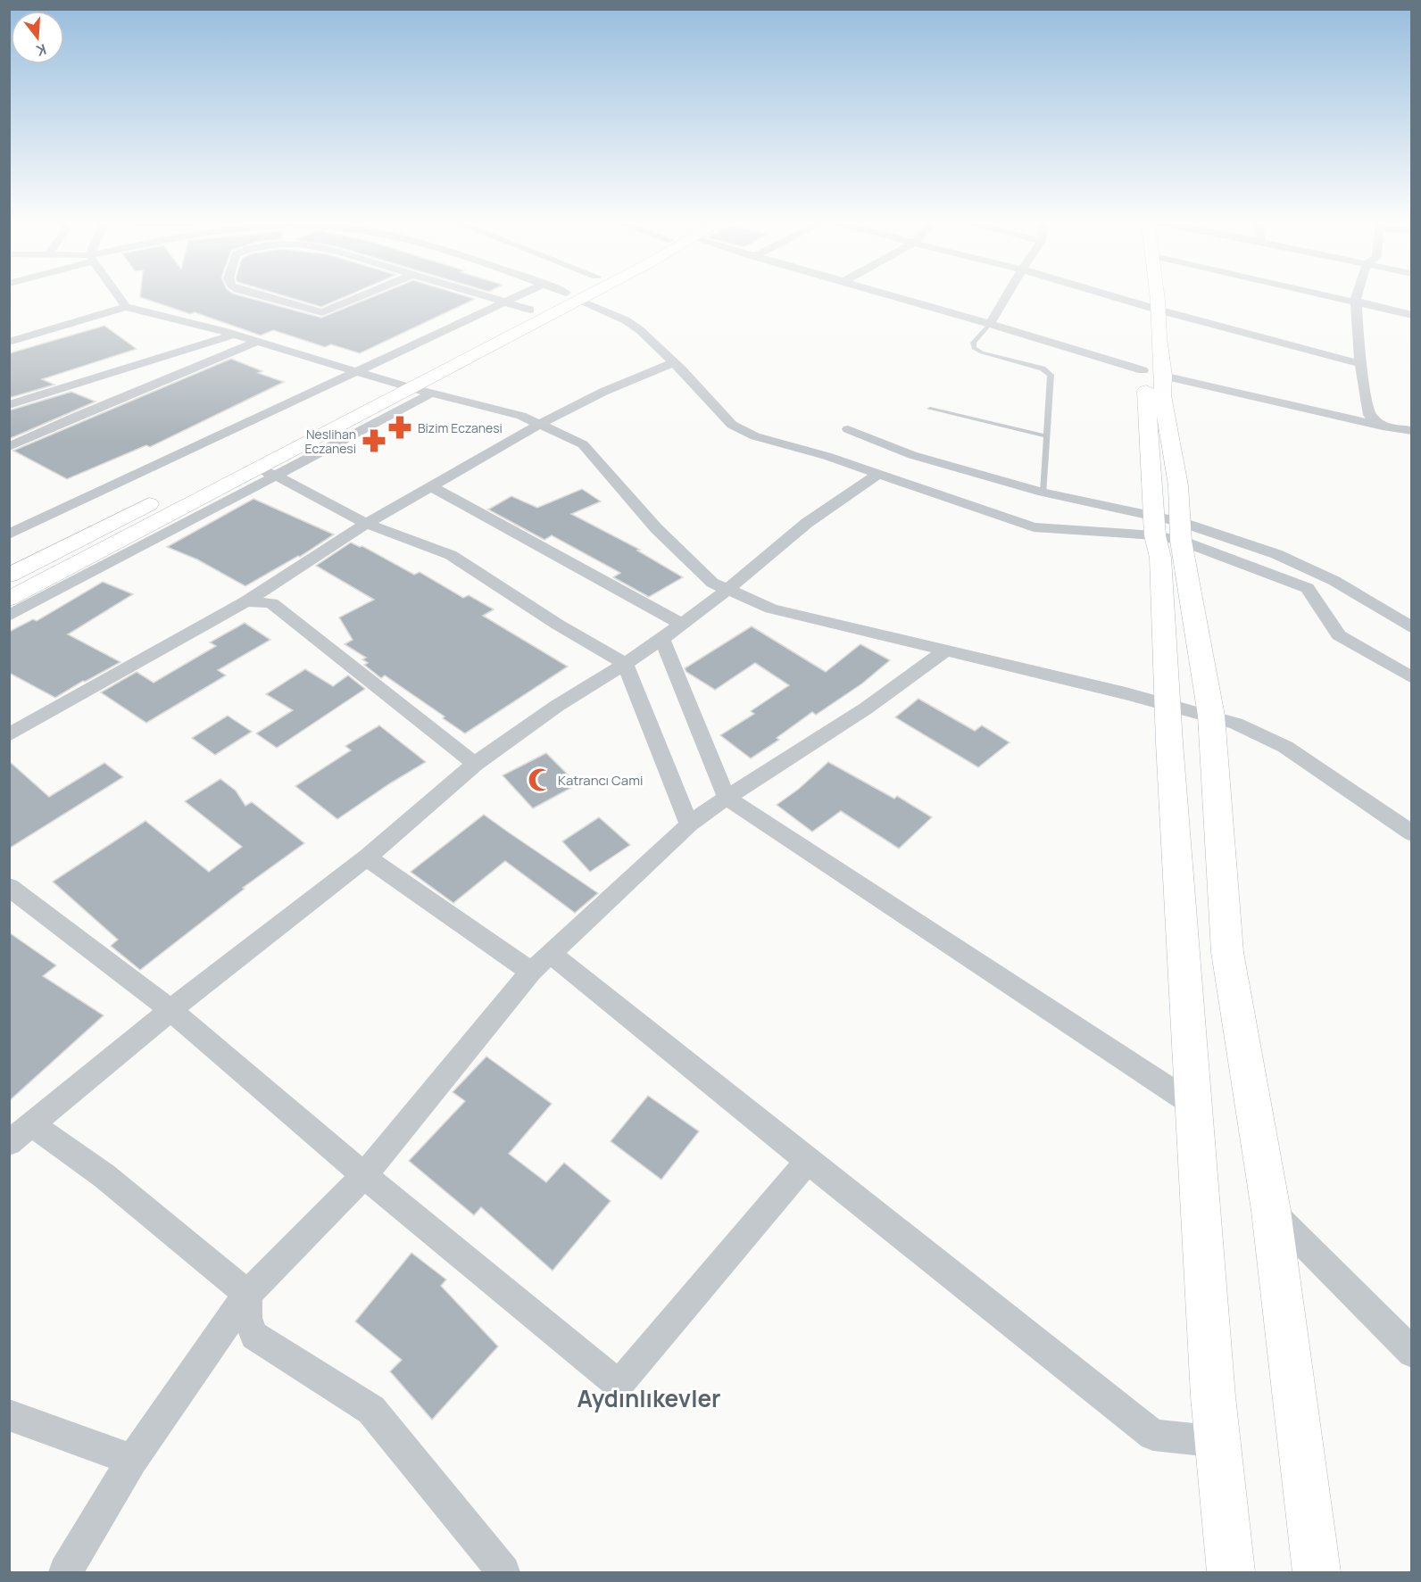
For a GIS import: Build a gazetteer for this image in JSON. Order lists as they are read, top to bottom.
{
  "districts": ["Aydınlıkevler"],
  "places": {
    "pharmacy": ["Bizim Eczanesi", "Neslihan Eczanesi"],
    "mosque": ["Katrancı Cami"]
  },
  "north": "bottom"
}
